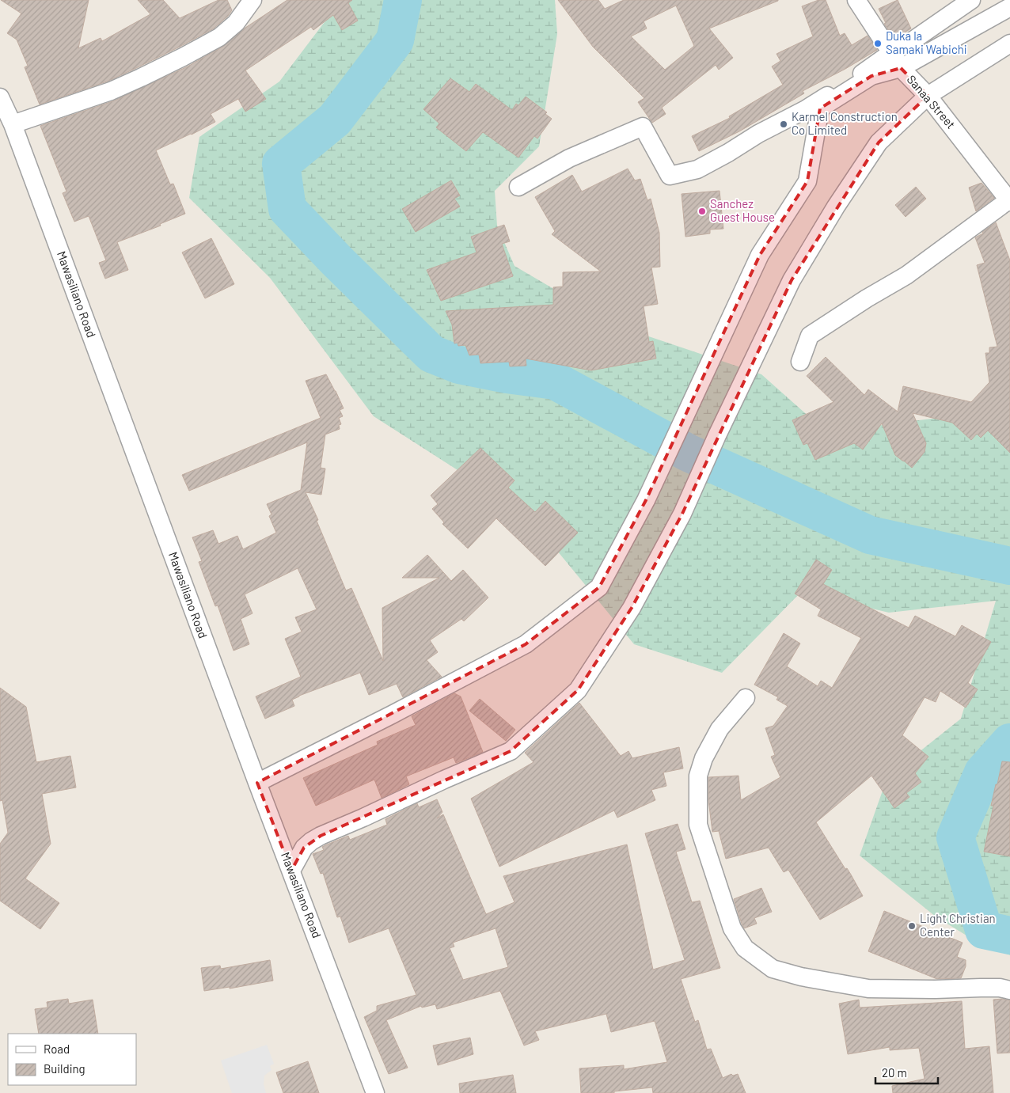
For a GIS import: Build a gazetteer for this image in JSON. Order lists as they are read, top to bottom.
{
  "streets": {
    "street": ["Sanaa Street", "Mawasiliano Road"]
  },
  "places": [
    "Duka la Samaki Wabichi",
    "Karmel Construction Co Limited",
    "Sanchez Guest House",
    "Light Christian Center"
  ],
  "legend": ["Road", "Building"],
  "scale_bar": "20 m"
}
